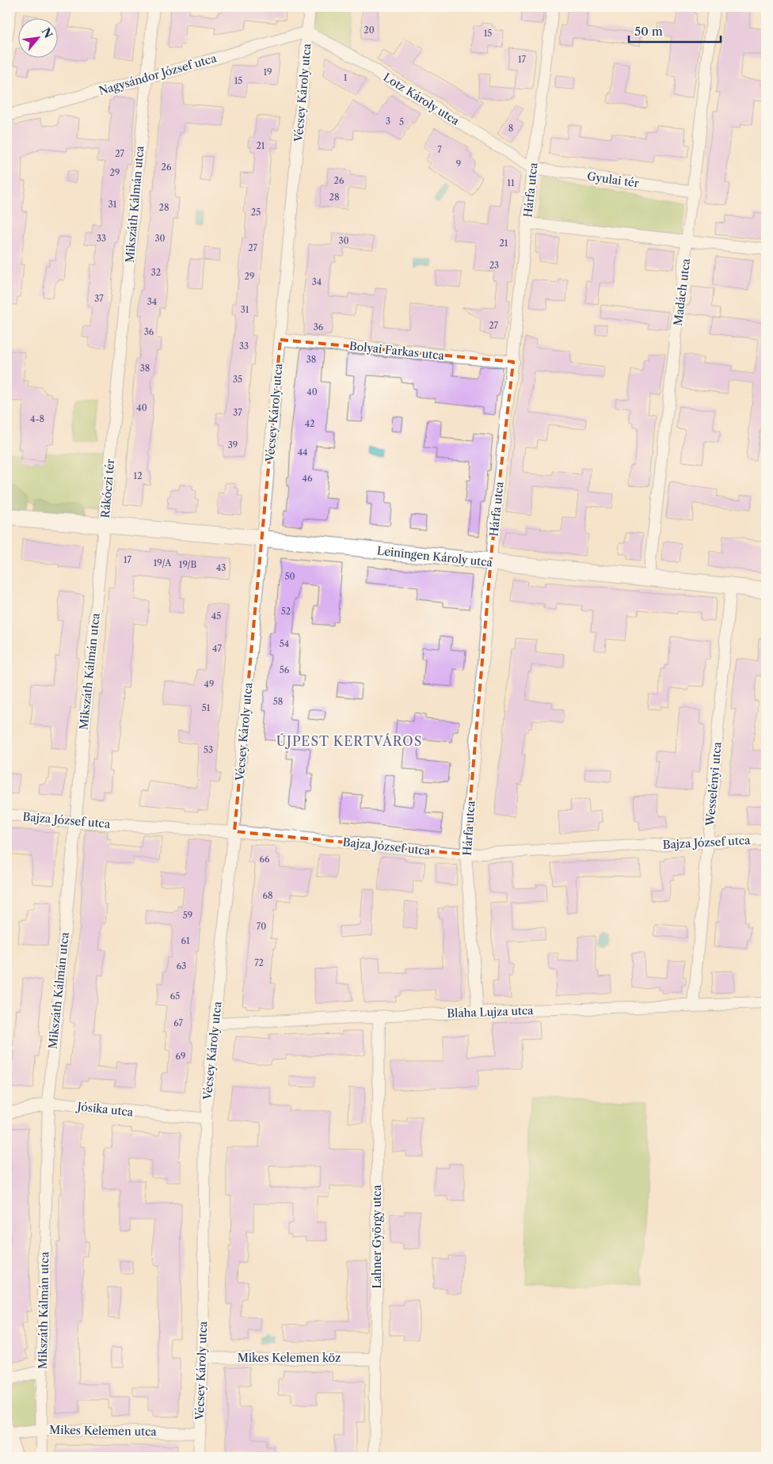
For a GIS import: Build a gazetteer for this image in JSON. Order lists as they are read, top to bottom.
{
  "streets": {
    "street": [
      "Nagysándor József utca",
      "Vécsey Károly utca",
      "Lotz Károly utca",
      "Gyulai tér",
      "Hárfa utca",
      "Mikszáth Kálmán utca",
      "Madách utca",
      "Bolyai Farkas utca",
      "Rákóczi tér",
      "Leiningen Károly utca",
      "Wesselényi utca",
      "Bajza József utca",
      "Blaha Lujza utca",
      "Jósika utca",
      "Lahner György utca",
      "Mikes Kelemen köz",
      "Mikes Kelemen utca"
    ]
  },
  "crossings": [
    ["Nagysándor József utca", "Vécsey Károly utca"],
    ["Nagysándor József utca", "Lotz Károly utca"],
    ["Nagysándor József utca", "Mikszáth Kálmán utca"],
    ["Vécsey Károly utca", "Lotz Károly utca"],
    ["Vécsey Károly utca", "Bolyai Farkas utca"],
    ["Vécsey Károly utca", "Leiningen Károly utca"],
    ["Vécsey Károly utca", "Bajza József utca"],
    ["Vécsey Károly utca", "Blaha Lujza utca"],
    ["Vécsey Károly utca", "Jósika utca"],
    ["Vécsey Károly utca", "Mikes Kelemen köz"],
    ["Vécsey Károly utca", "Mikes Kelemen utca"],
    ["Lotz Károly utca", "Gyulai tér"],
    ["Lotz Károly utca", "Hárfa utca"],
    ["Gyulai tér", "Hárfa utca"],
    ["Gyulai tér", "Madách utca"],
    ["Hárfa utca", "Bolyai Farkas utca"],
    ["Hárfa utca", "Leiningen Károly utca"],
    ["Hárfa utca", "Bajza József utca"],
    ["Hárfa utca", "Blaha Lujza utca"],
    ["Mikszáth Kálmán utca", "Rákóczi tér"],
    ["Mikszáth Kálmán utca", "Leiningen Károly utca"],
    ["Mikszáth Kálmán utca", "Bajza József utca"],
    ["Mikszáth Kálmán utca", "Jósika utca"],
    ["Mikszáth Kálmán utca", "Mikes Kelemen utca"],
    ["Madách utca", "Leiningen Károly utca"],
    ["Rákóczi tér", "Leiningen Károly utca"],
    ["Leiningen Károly utca", "Wesselényi utca"],
    ["Wesselényi utca", "Bajza József utca"],
    ["Wesselényi utca", "Blaha Lujza utca"],
    ["Blaha Lujza utca", "Lahner György utca"],
    ["Lahner György utca", "Mikes Kelemen köz"]
  ],
  "districts": ["ÚJPEST KERTVÁROS"],
  "house_numbers": [
    "20",
    "15",
    "17",
    "19",
    "1",
    "15",
    "3",
    "5",
    "8",
    "21",
    "7",
    "27",
    "9",
    "26",
    "29",
    "26",
    "11",
    "28",
    "31",
    "28",
    "25",
    "33",
    "30",
    "30",
    "21",
    "27",
    "23",
    "32",
    "29",
    "34",
    "37",
    "34",
    "31",
    "27",
    "36",
    "36",
    "33",
    "38",
    "38",
    "35",
    "40",
    "40",
    "37",
    "4-8",
    "42",
    "39",
    "44",
    "12",
    "46",
    "17",
    "19/A",
    "19/B",
    "43",
    "50",
    "52",
    "45",
    "54",
    "47",
    "56",
    "49",
    "58",
    "51",
    "53",
    "66",
    "68",
    "59",
    "70",
    "61",
    "72",
    "63",
    "65",
    "67",
    "69"
  ],
  "scale_bar": "50 m",
  "north": "top right"
}
